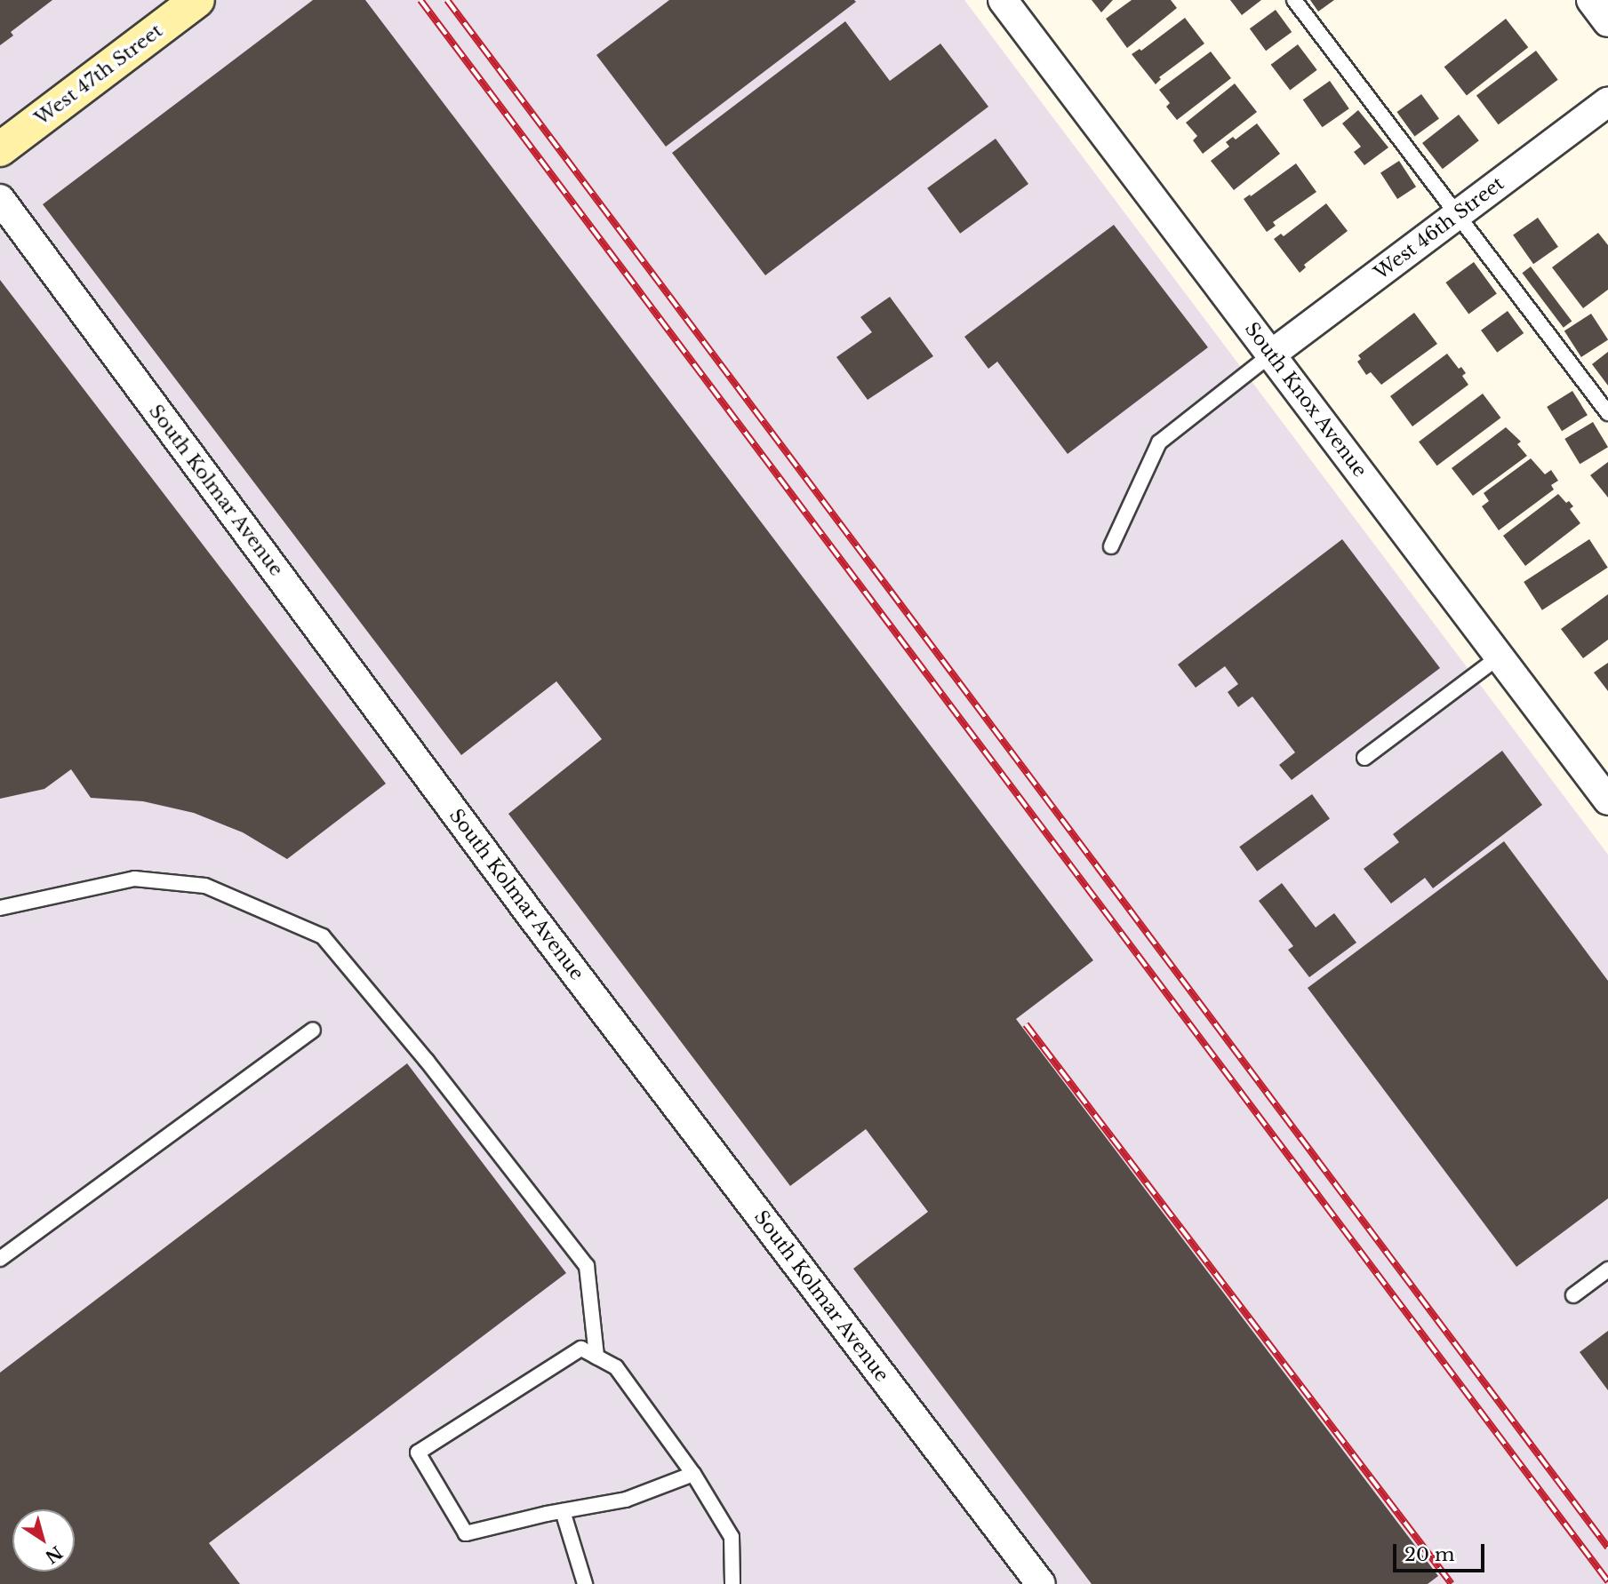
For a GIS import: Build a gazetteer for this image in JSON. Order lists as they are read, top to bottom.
{
  "streets": {
    "main road": ["West 47th Street"],
    "street": ["West 46th Street", "South Knox Avenue", "South Kolmar Avenue"]
  },
  "crossings": [
    ["West 46th Street", "South Knox Avenue"]
  ],
  "scale_bar": "20 m",
  "north": "bottom right"
}
